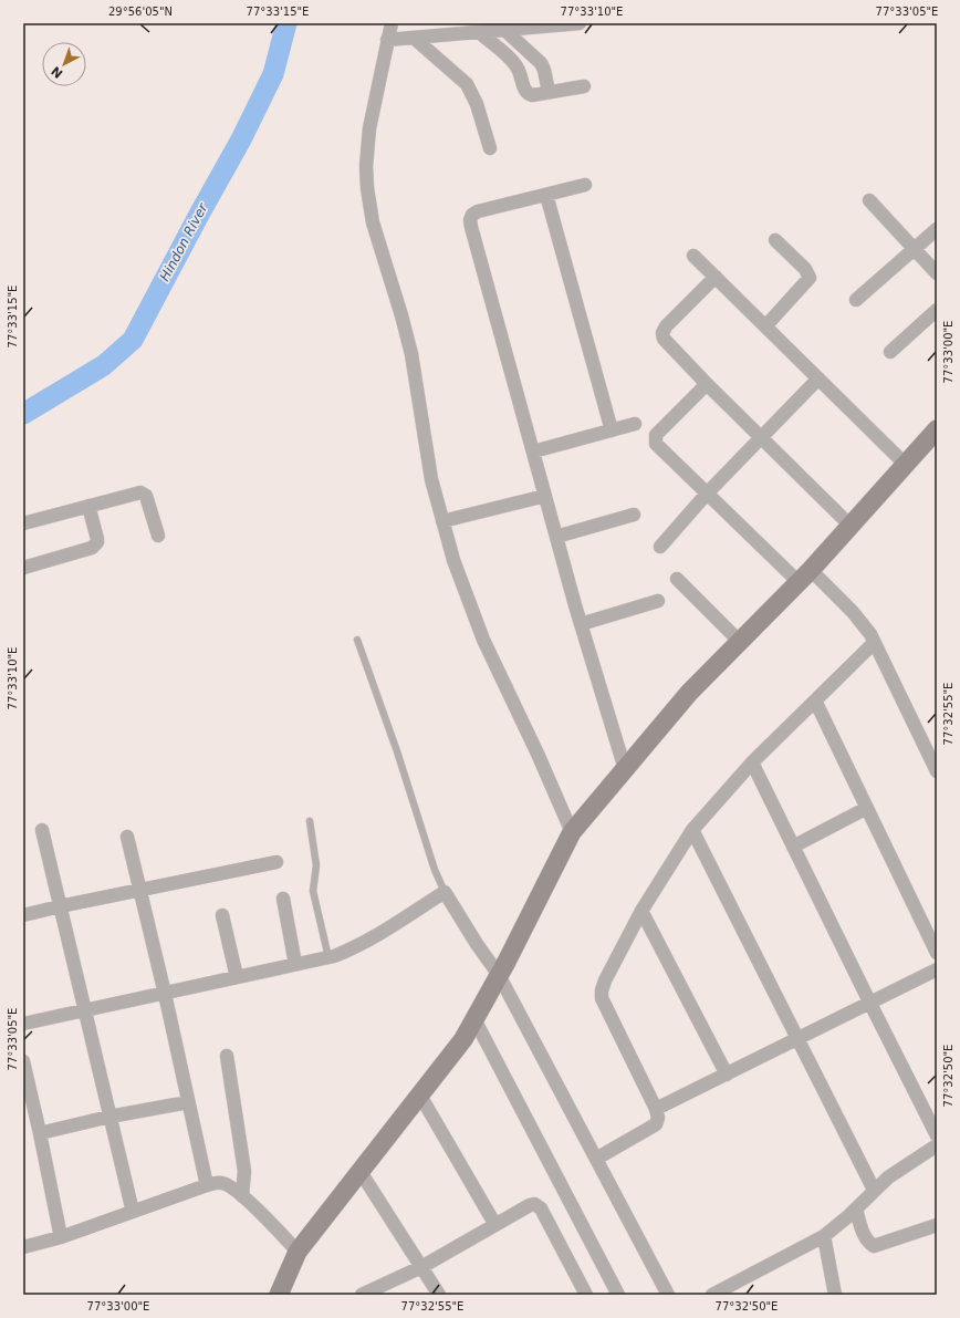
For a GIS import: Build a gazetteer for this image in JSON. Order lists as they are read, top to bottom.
{
  "water": ["Hindon River"],
  "north": "bottom left",
  "coordinates": [
    "29°56'05\"N",
    "77°33'15\"E",
    "77°33'10\"E",
    "77°33'05\"E",
    "77°33'00\"E",
    "77°32'55\"E",
    "77°32'50\"E"
  ]
}
